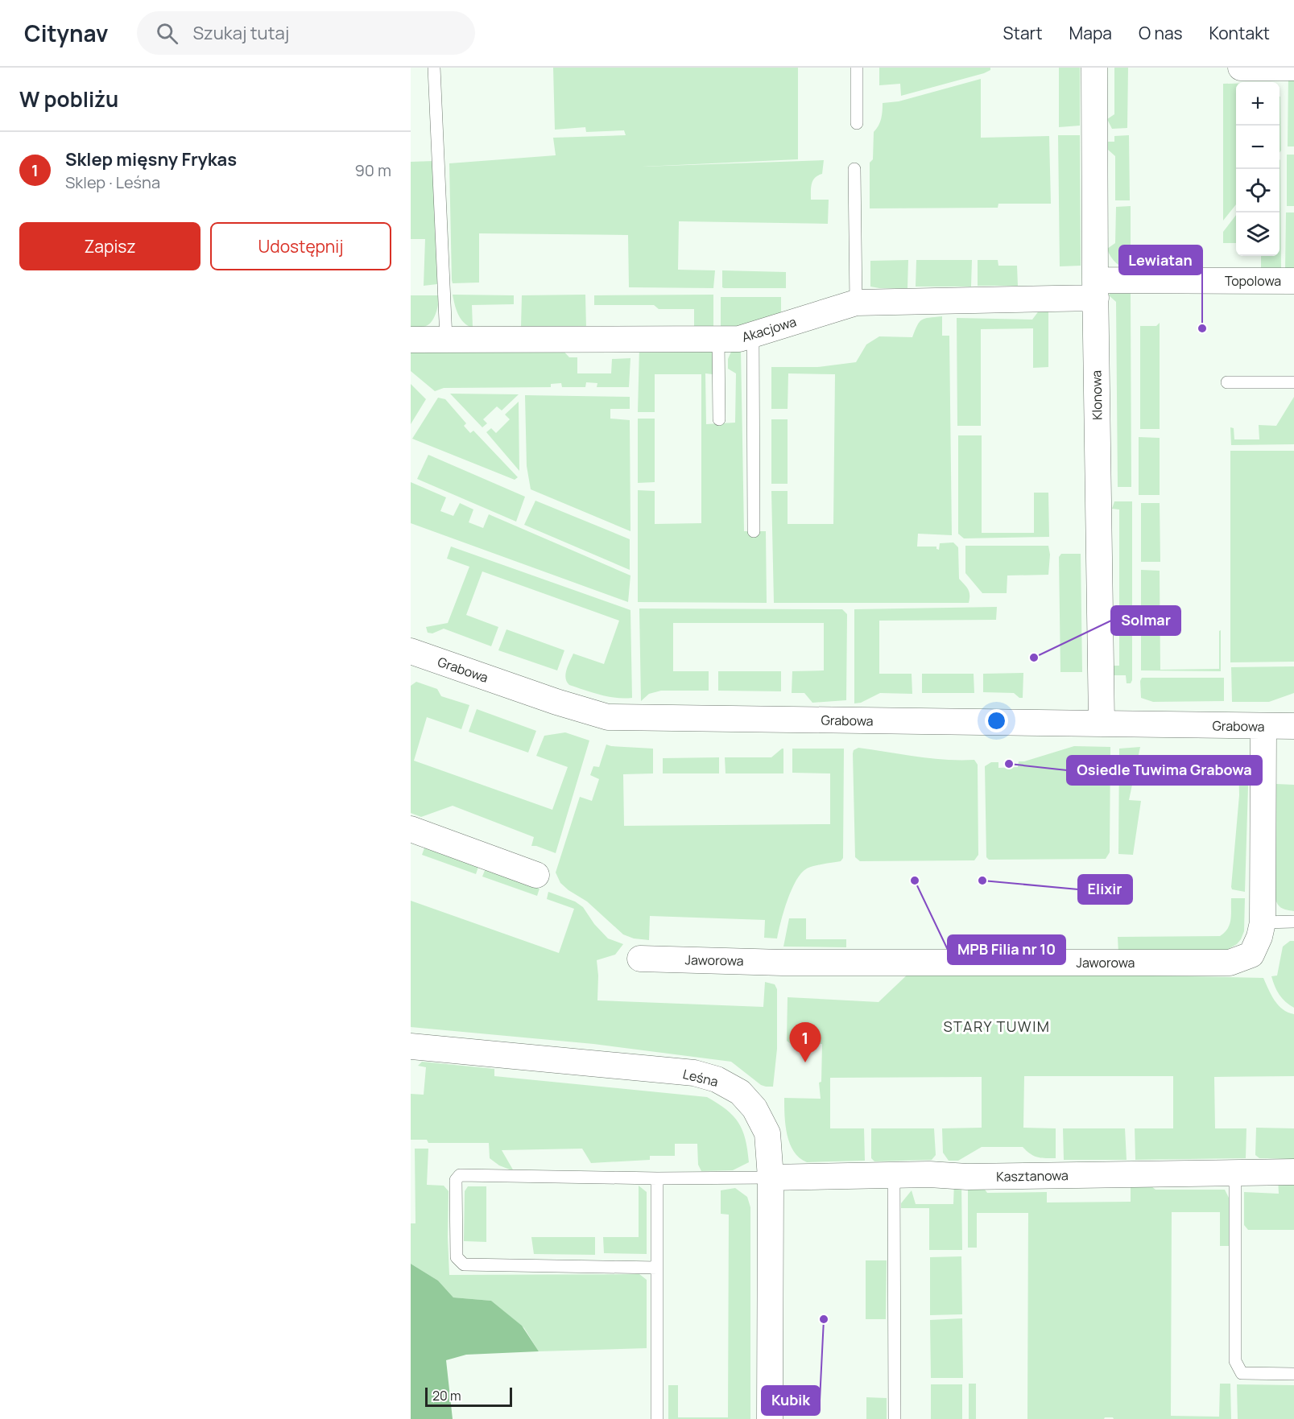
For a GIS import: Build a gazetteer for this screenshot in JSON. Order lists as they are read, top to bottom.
{
  "streets": {
    "street": [
      "Topolowa",
      "Akacjowa",
      "Klonowa",
      "Grabowa",
      "Jaworowa",
      "Leśna",
      "Kasztanowa"
    ]
  },
  "crossings": [
    ["Topolowa", "Akacjowa"],
    ["Topolowa", "Klonowa"],
    ["Akacjowa", "Klonowa"],
    ["Klonowa", "Grabowa"],
    ["Grabowa", "Jaworowa"],
    ["Leśna", "Kasztanowa"]
  ],
  "districts": ["STARY TUWIM"],
  "places": [
    "Lewiatan",
    "Solmar",
    "Osiedle Tuwima Grabowa",
    "MPB Filia nr 10",
    "Elixir",
    "Kubik"
  ],
  "scale_bar": "20 m",
  "page": {
    "header": "Citynav",
    "search": "Szukaj tutaj",
    "nav": [
      "Start",
      "Mapa",
      "O nas",
      "Kontakt"
    ],
    "heading": "W pobliżu",
    "map_buttons": ["+", "−"],
    "list": [
      {
        "mark": "1",
        "name": "Sklep mięsny Frykas",
        "note": "Sklep · Leśna",
        "value": "90 m"
      }
    ],
    "buttons": ["Zapisz", "Udostępnij"],
    "pins": "1",
    "scale": "20 m"
  }
}
